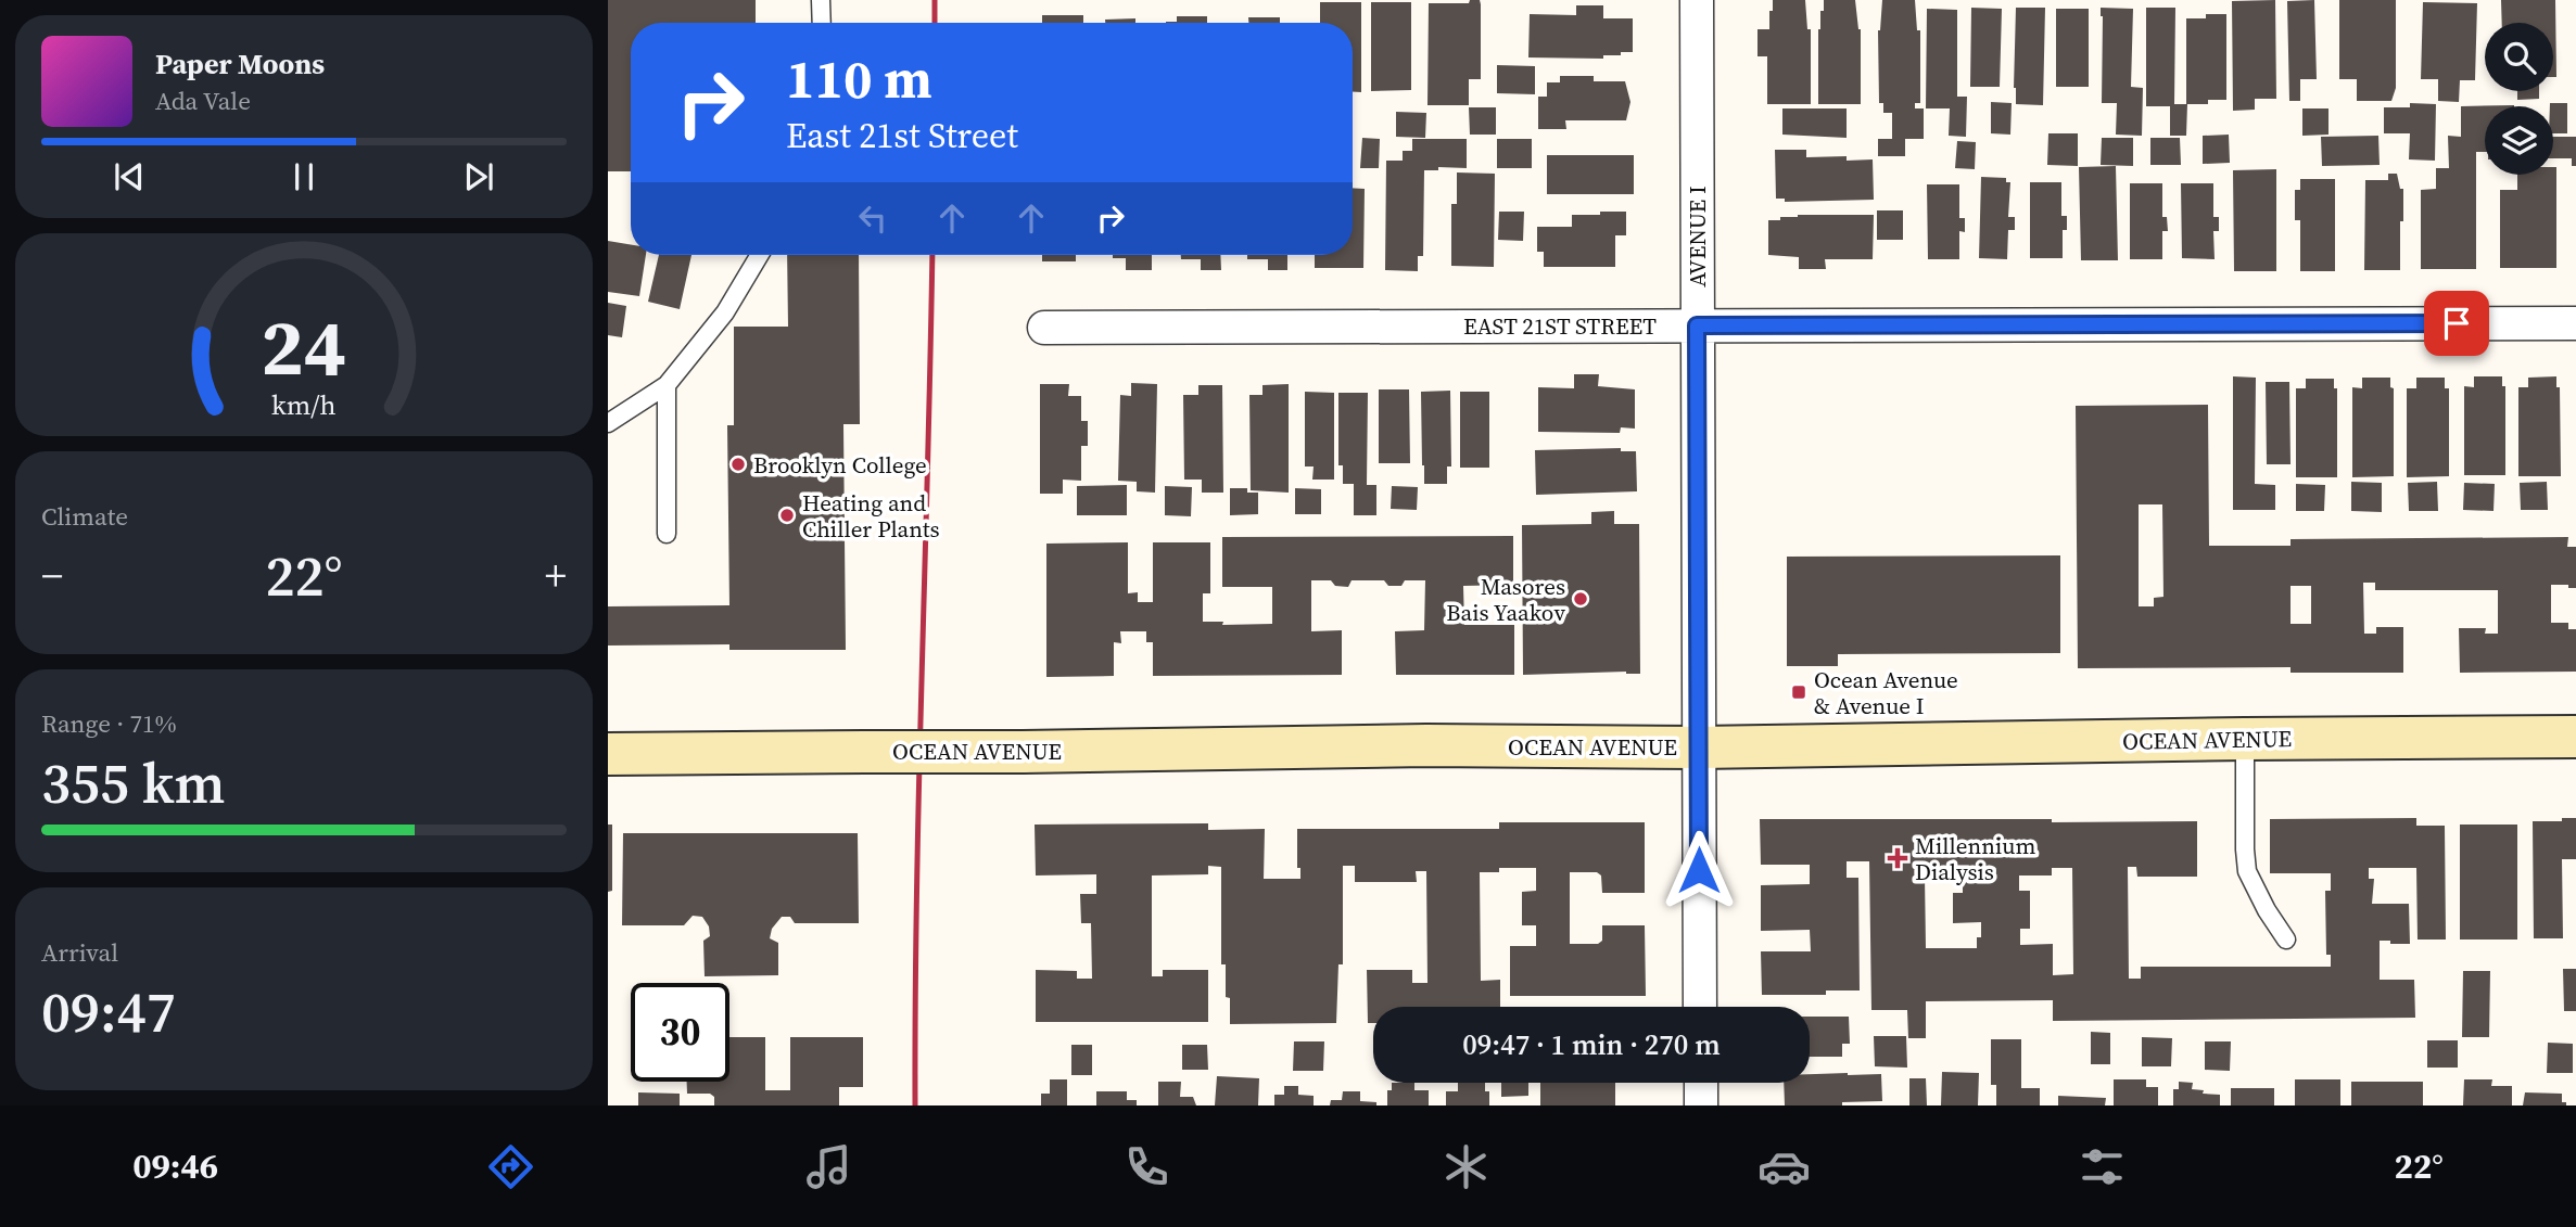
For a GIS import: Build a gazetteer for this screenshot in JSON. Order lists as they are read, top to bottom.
{
  "streets": {
    "main road": ["OCEAN AVENUE"],
    "street": ["AVENUE I", "EAST 21ST STREET"]
  },
  "crossings": [
    ["AVENUE I", "EAST 21ST STREET"],
    ["AVENUE I", "OCEAN AVENUE"]
  ],
  "places": {
    "other": ["Brooklyn College", "Heating and Chiller Plants", "Masores Bais Yaakov"],
    "transit": ["Ocean Avenue & Avenue I"],
    "health": ["Millennium Dialysis"]
  },
  "page": {
    "turn": ["110 m", "East 21st Street"],
    "song": ["Paper Moons", "Ada Vale"],
    "tile": [
      "Climate",
      ["Range · 71%", "355 km"],
      ["Arrival", "09:47"]
    ],
    "heat": ["−", "22°", "+"],
    "limit": "30",
    "trip": "09:47 · 1 min · 270 m",
    "tabs": ["09:46", "22°"],
    "gauge": ["24", "km/h"]
  }
}
